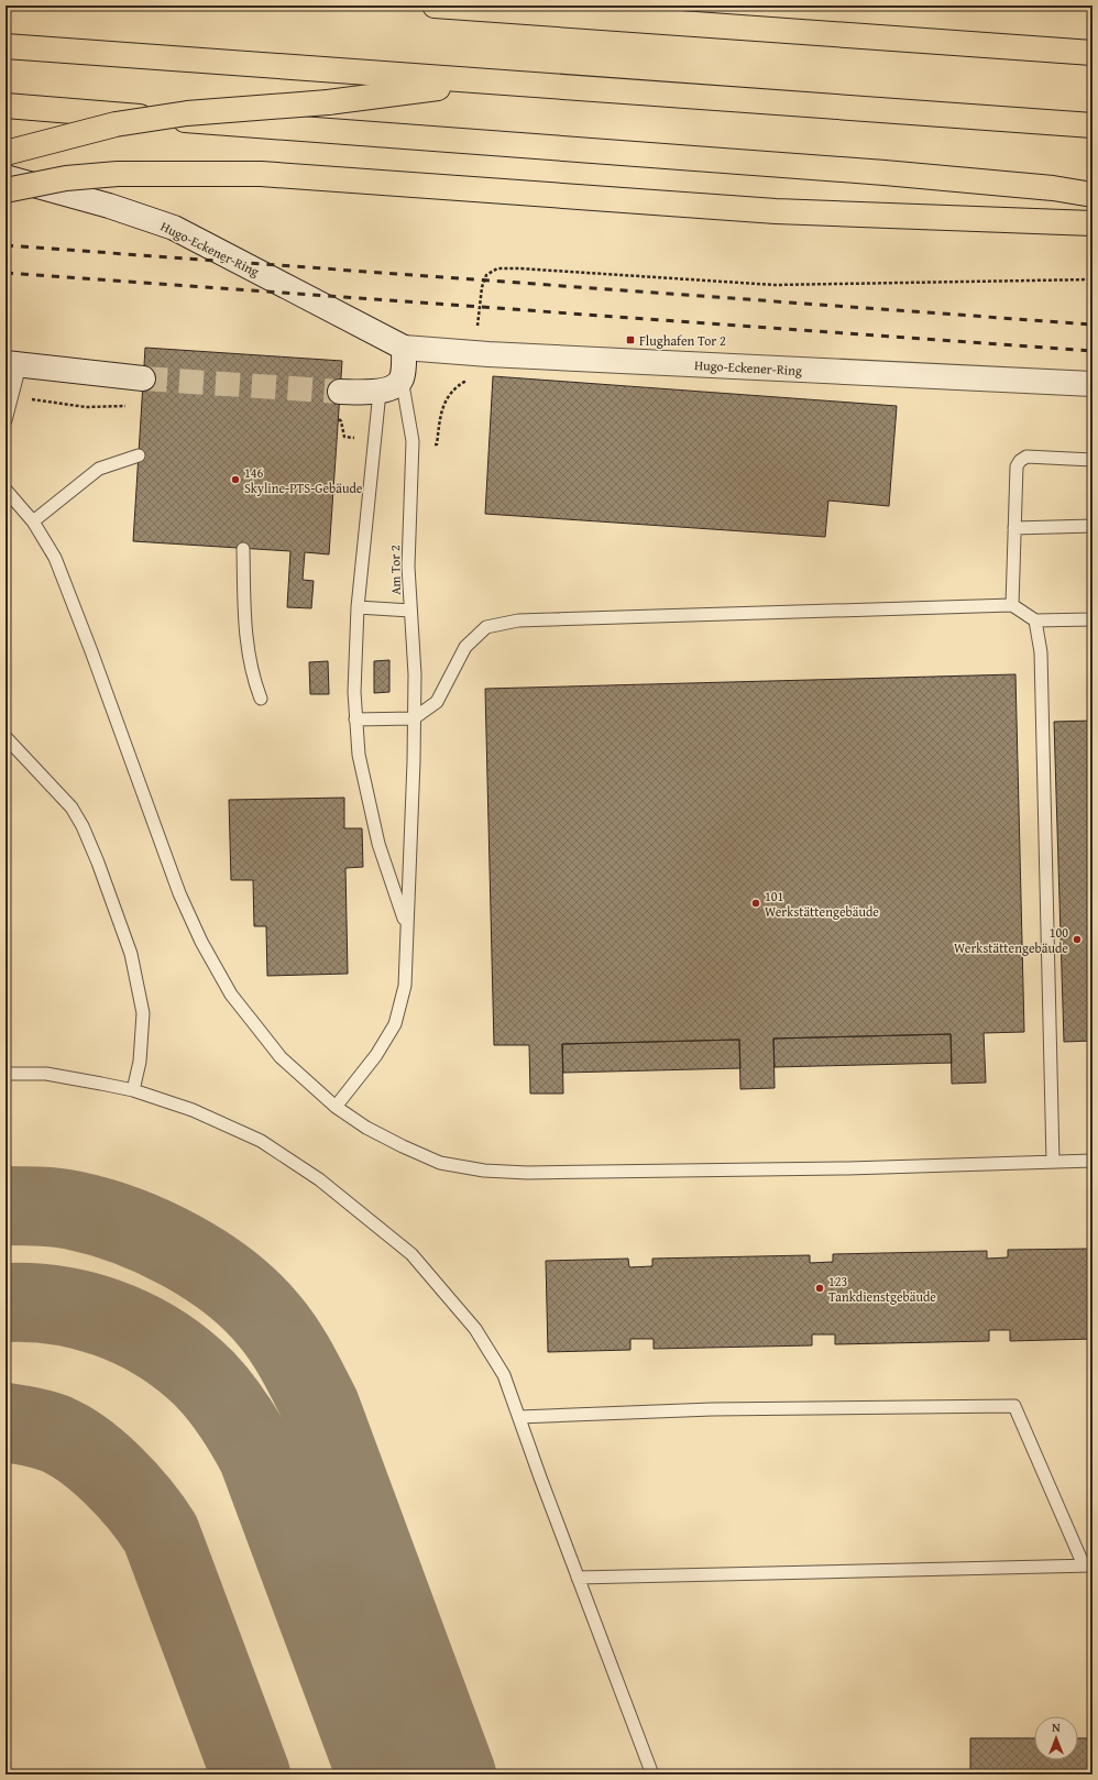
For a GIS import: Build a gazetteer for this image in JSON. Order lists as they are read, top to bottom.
{
  "streets": {
    "street": ["Hugo-Eckener-Ring"],
    "lane": ["Am Tor 2"]
  },
  "places": {
    "transit": ["Flughafen Tor 2"],
    "other": [
      "146 Skyline-PTS-Gebäude",
      "101 Werkstättengebäude",
      "100 Werkstättengebäude",
      "123 Tankdienstgebäude"
    ]
  },
  "north": "top"
}
